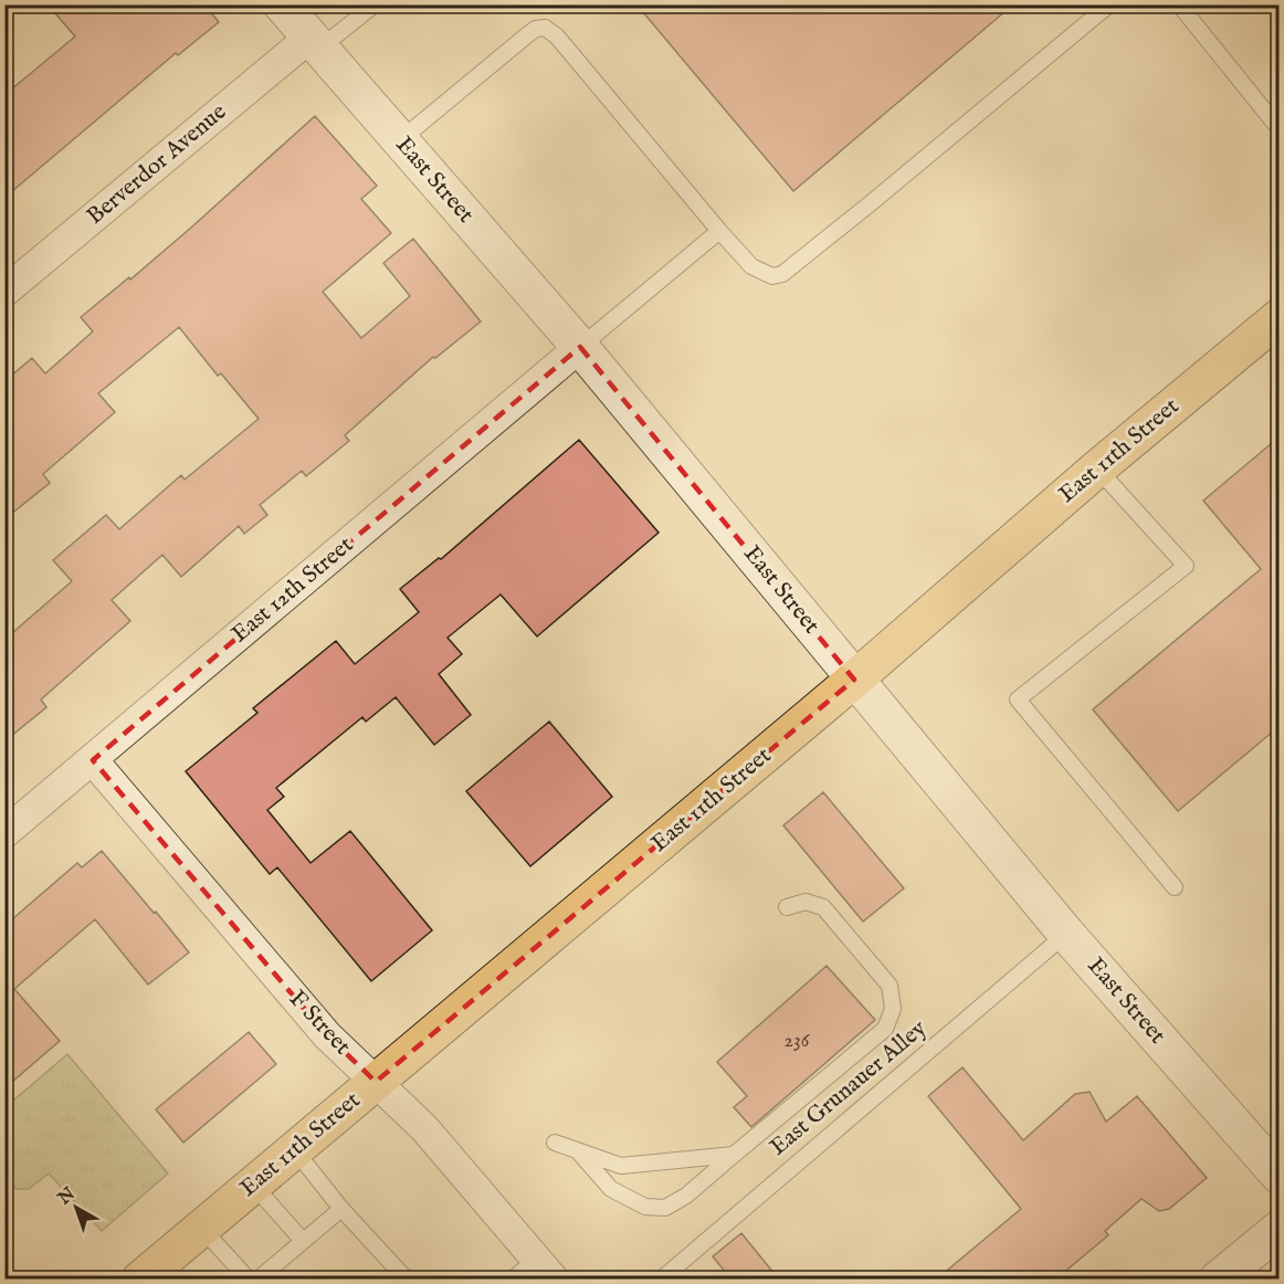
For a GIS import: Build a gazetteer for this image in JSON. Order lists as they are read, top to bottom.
{
  "streets": {
    "main road": ["East 11th Street"],
    "street": [
      "Berverdor Avenue",
      "East Street",
      "East 12th Street",
      "F Street"
    ],
    "lane": ["East Grunauer Alley"]
  },
  "crossings": [
    ["Berverdor Avenue", "East Street"],
    ["East Street", "East 11th Street"],
    ["East Street", "East 12th Street"],
    ["East Street", "East Grunauer Alley"],
    ["East 11th Street", "F Street"],
    ["East 12th Street", "F Street"]
  ],
  "house_numbers": ["236"],
  "north": "top left"
}
